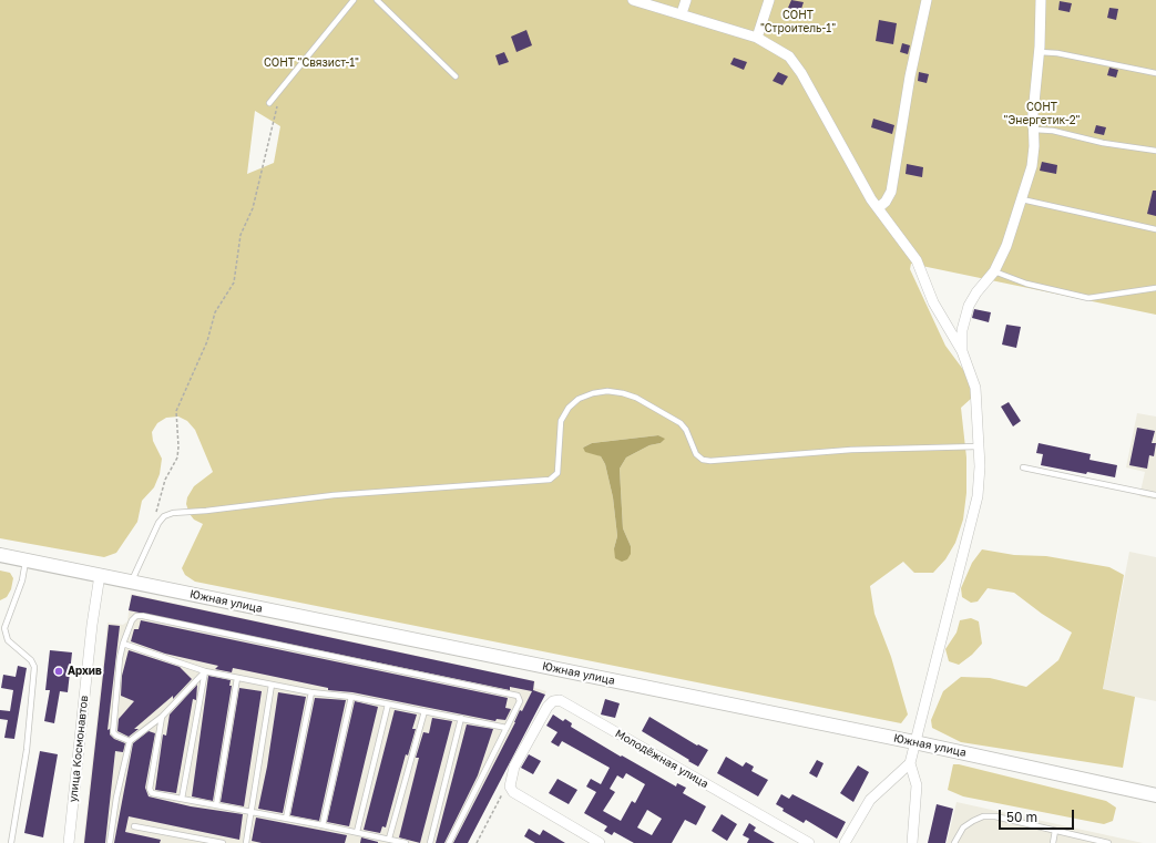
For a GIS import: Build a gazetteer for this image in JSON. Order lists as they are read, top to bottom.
{
  "streets": {
    "main road": ["Южная улица"],
    "street": ["улица Космонавтов", "Молодёжная улица"]
  },
  "crossings": [
    ["Южная улица", "улица Космонавтов"]
  ],
  "parks": ["СОНТ \"Строитель-1\"", "СОНТ \"Связист-1\"", "СОНТ \"Энергетик-2\""],
  "places": ["Архив"],
  "scale_bar": "50 m"
}
